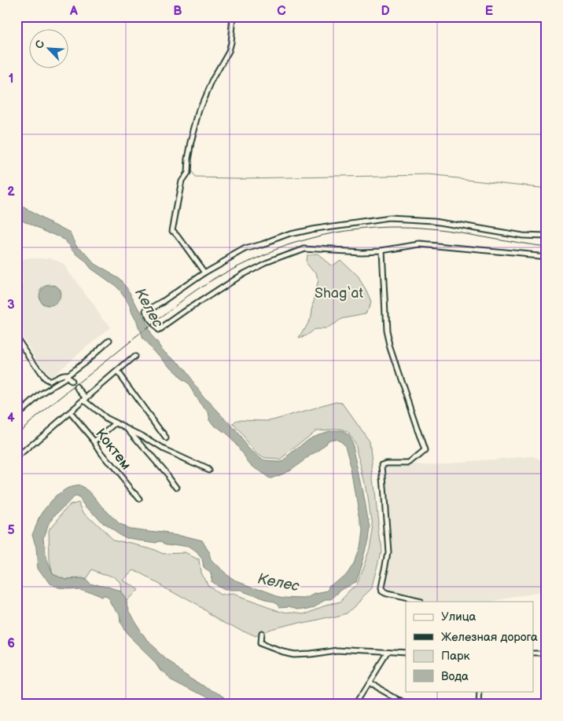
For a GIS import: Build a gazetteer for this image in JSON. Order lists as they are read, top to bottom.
{
  "streets": {
    "street": ["Коктем"]
  },
  "water": ["Келес"],
  "parks": ["Shag‘at"],
  "legend": [
    "Улица",
    "Железная дорога",
    "Парк",
    "Вода"
  ],
  "north": "top left",
  "grid": {
    "columns": [
      "A",
      "B",
      "C",
      "D",
      "E"
    ],
    "rows": [
      "1",
      "2",
      "3",
      "4",
      "5",
      "6"
    ]
  }
}
